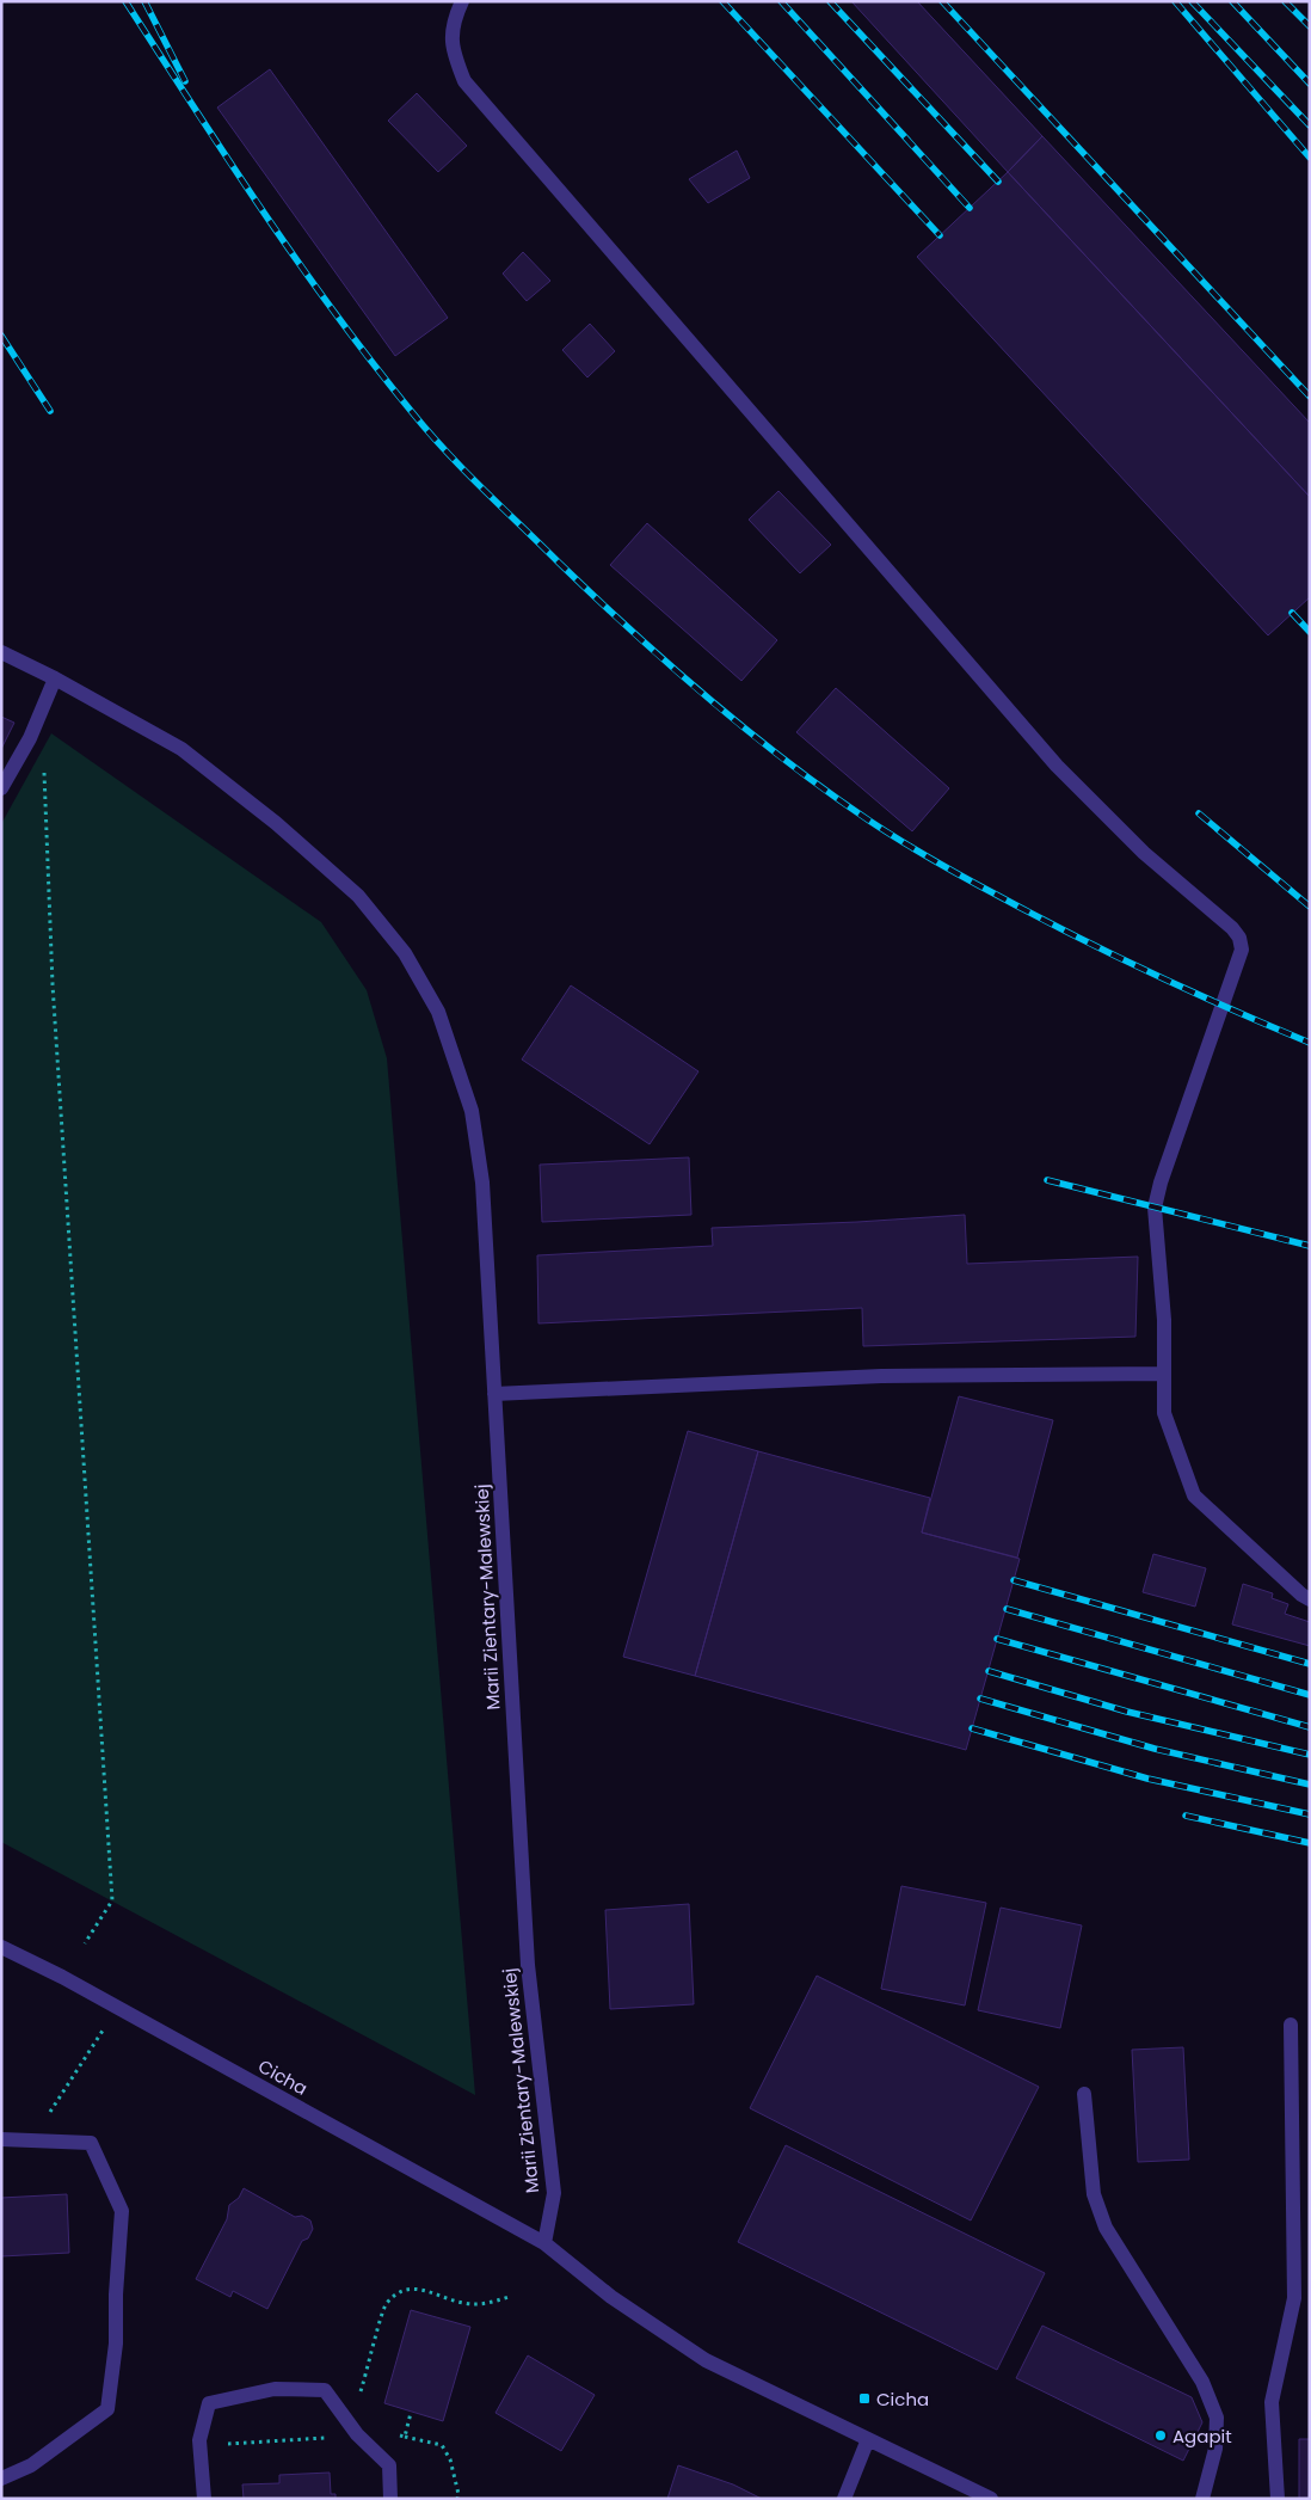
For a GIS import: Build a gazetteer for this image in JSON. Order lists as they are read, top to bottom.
{
  "streets": {
    "street": ["Marii Zientary-Malewskiej", "Cicha"]
  },
  "crossings": [
    ["Marii Zientary-Malewskiej", "Cicha"]
  ],
  "places": {
    "transit": ["Cicha"],
    "other": ["Agapit"]
  }
}
